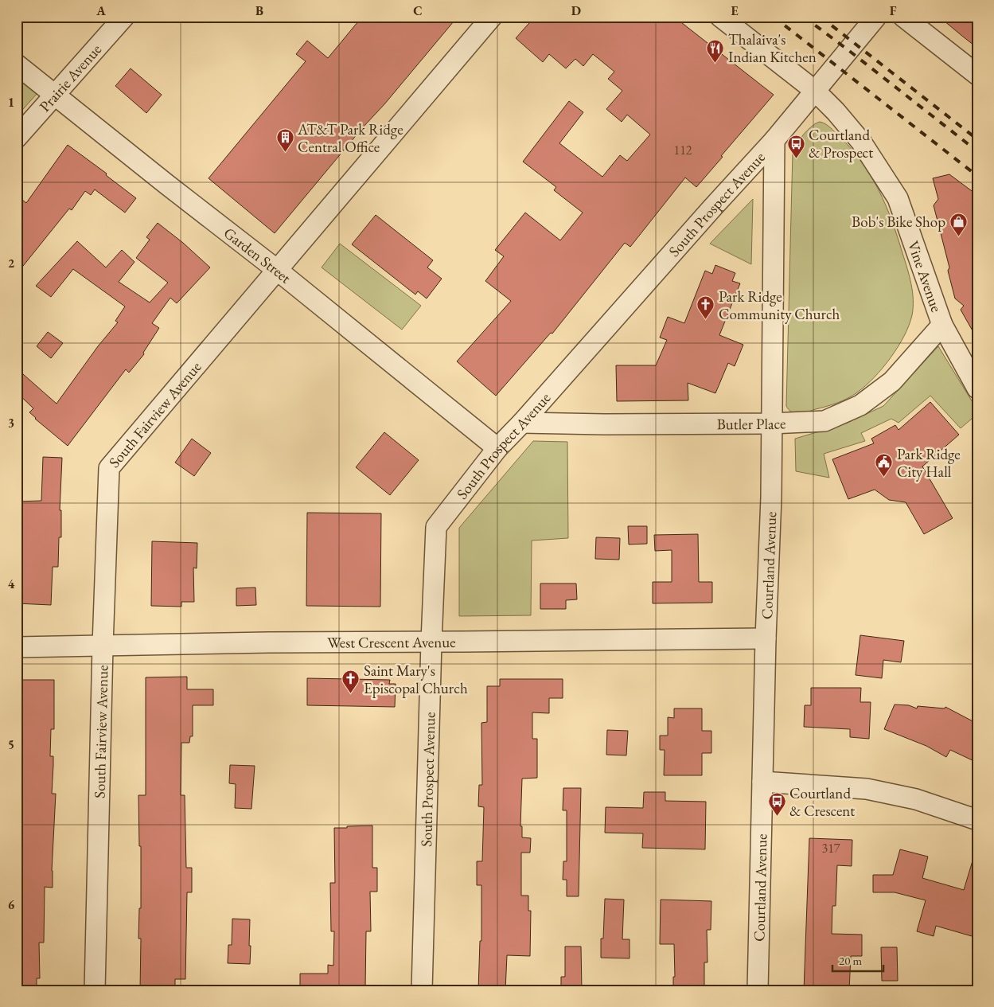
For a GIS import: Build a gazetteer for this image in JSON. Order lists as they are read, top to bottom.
{
  "streets": {
    "street": [
      "Prairie Avenue",
      "South Prospect Avenue",
      "Garden Street",
      "Vine Avenue",
      "South Fairview Avenue",
      "Butler Place",
      "Courtland Avenue",
      "West Crescent Avenue"
    ]
  },
  "crossings": [
    ["Prairie Avenue", "Garden Street"],
    ["South Prospect Avenue", "Garden Street"],
    ["South Prospect Avenue", "Vine Avenue"],
    ["South Prospect Avenue", "Butler Place"],
    ["South Prospect Avenue", "Courtland Avenue"],
    ["South Prospect Avenue", "West Crescent Avenue"],
    ["Garden Street", "South Fairview Avenue"],
    ["Vine Avenue", "Butler Place"],
    ["South Fairview Avenue", "West Crescent Avenue"],
    ["Butler Place", "Courtland Avenue"],
    ["Courtland Avenue", "West Crescent Avenue"]
  ],
  "places": {
    "restaurant": ["Thalaiva's Indian Kitchen"],
    "building": ["AT&T Park Ridge Central Office"],
    "bus stop": ["Courtland & Prospect", "Courtland & Crescent"],
    "shop": ["Bob's Bike Shop"],
    "church": ["Park Ridge Community Church", "Saint Mary's Episcopal Church"],
    "public building": ["Park Ridge City Hall"]
  },
  "house_numbers": ["112", "317"],
  "scale_bar": "20 m",
  "grid": {
    "columns": [
      "A",
      "B",
      "C",
      "D",
      "E",
      "F"
    ],
    "rows": [
      "1",
      "2",
      "3",
      "4",
      "5",
      "6"
    ]
  }
}
